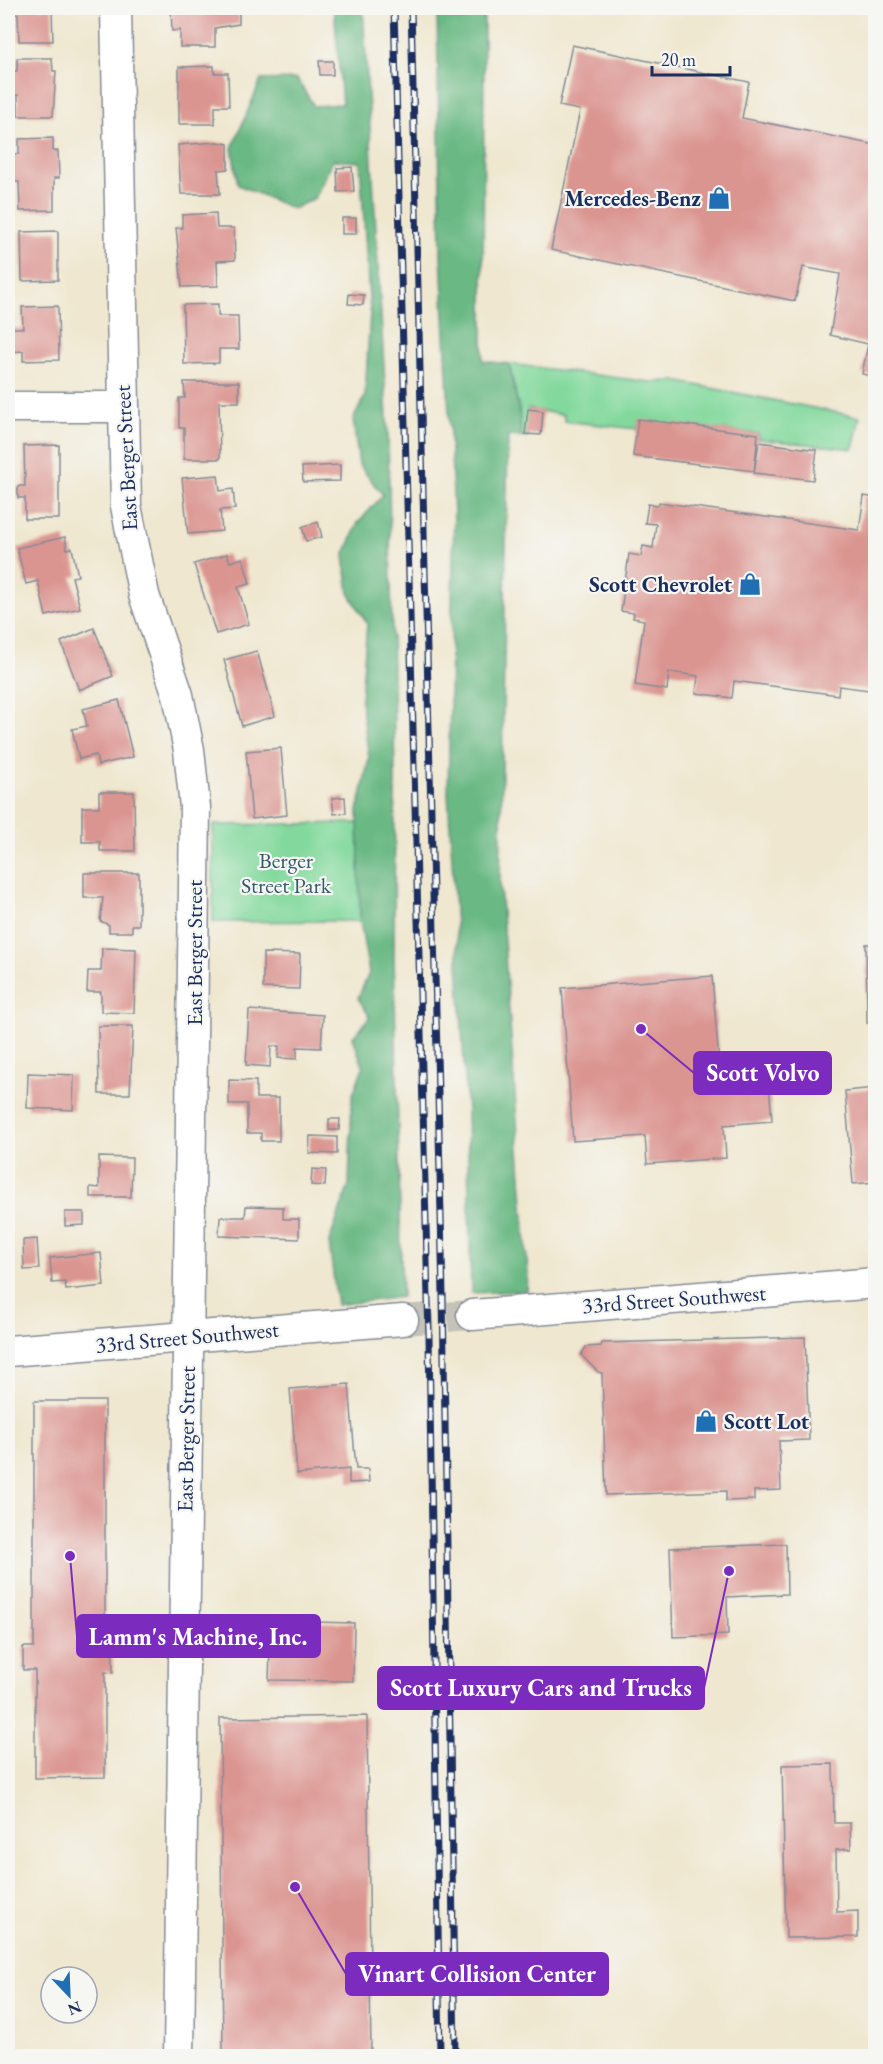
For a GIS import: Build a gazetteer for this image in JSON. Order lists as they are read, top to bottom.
{
  "streets": {
    "street": ["East Berger Street", "33rd Street Southwest"]
  },
  "crossings": [
    ["East Berger Street", "33rd Street Southwest"]
  ],
  "parks": ["Berger Street Park"],
  "places": {
    "shop": ["Mercedes-Benz", "Scott Chevrolet", "Scott Lot"],
    "other": [
      "Scott Volvo",
      "Lamm's Machine, Inc.",
      "Scott Luxury Cars and Trucks",
      "Vinart Collision Center"
    ]
  },
  "scale_bar": "20 m",
  "north": "bottom right"
}
